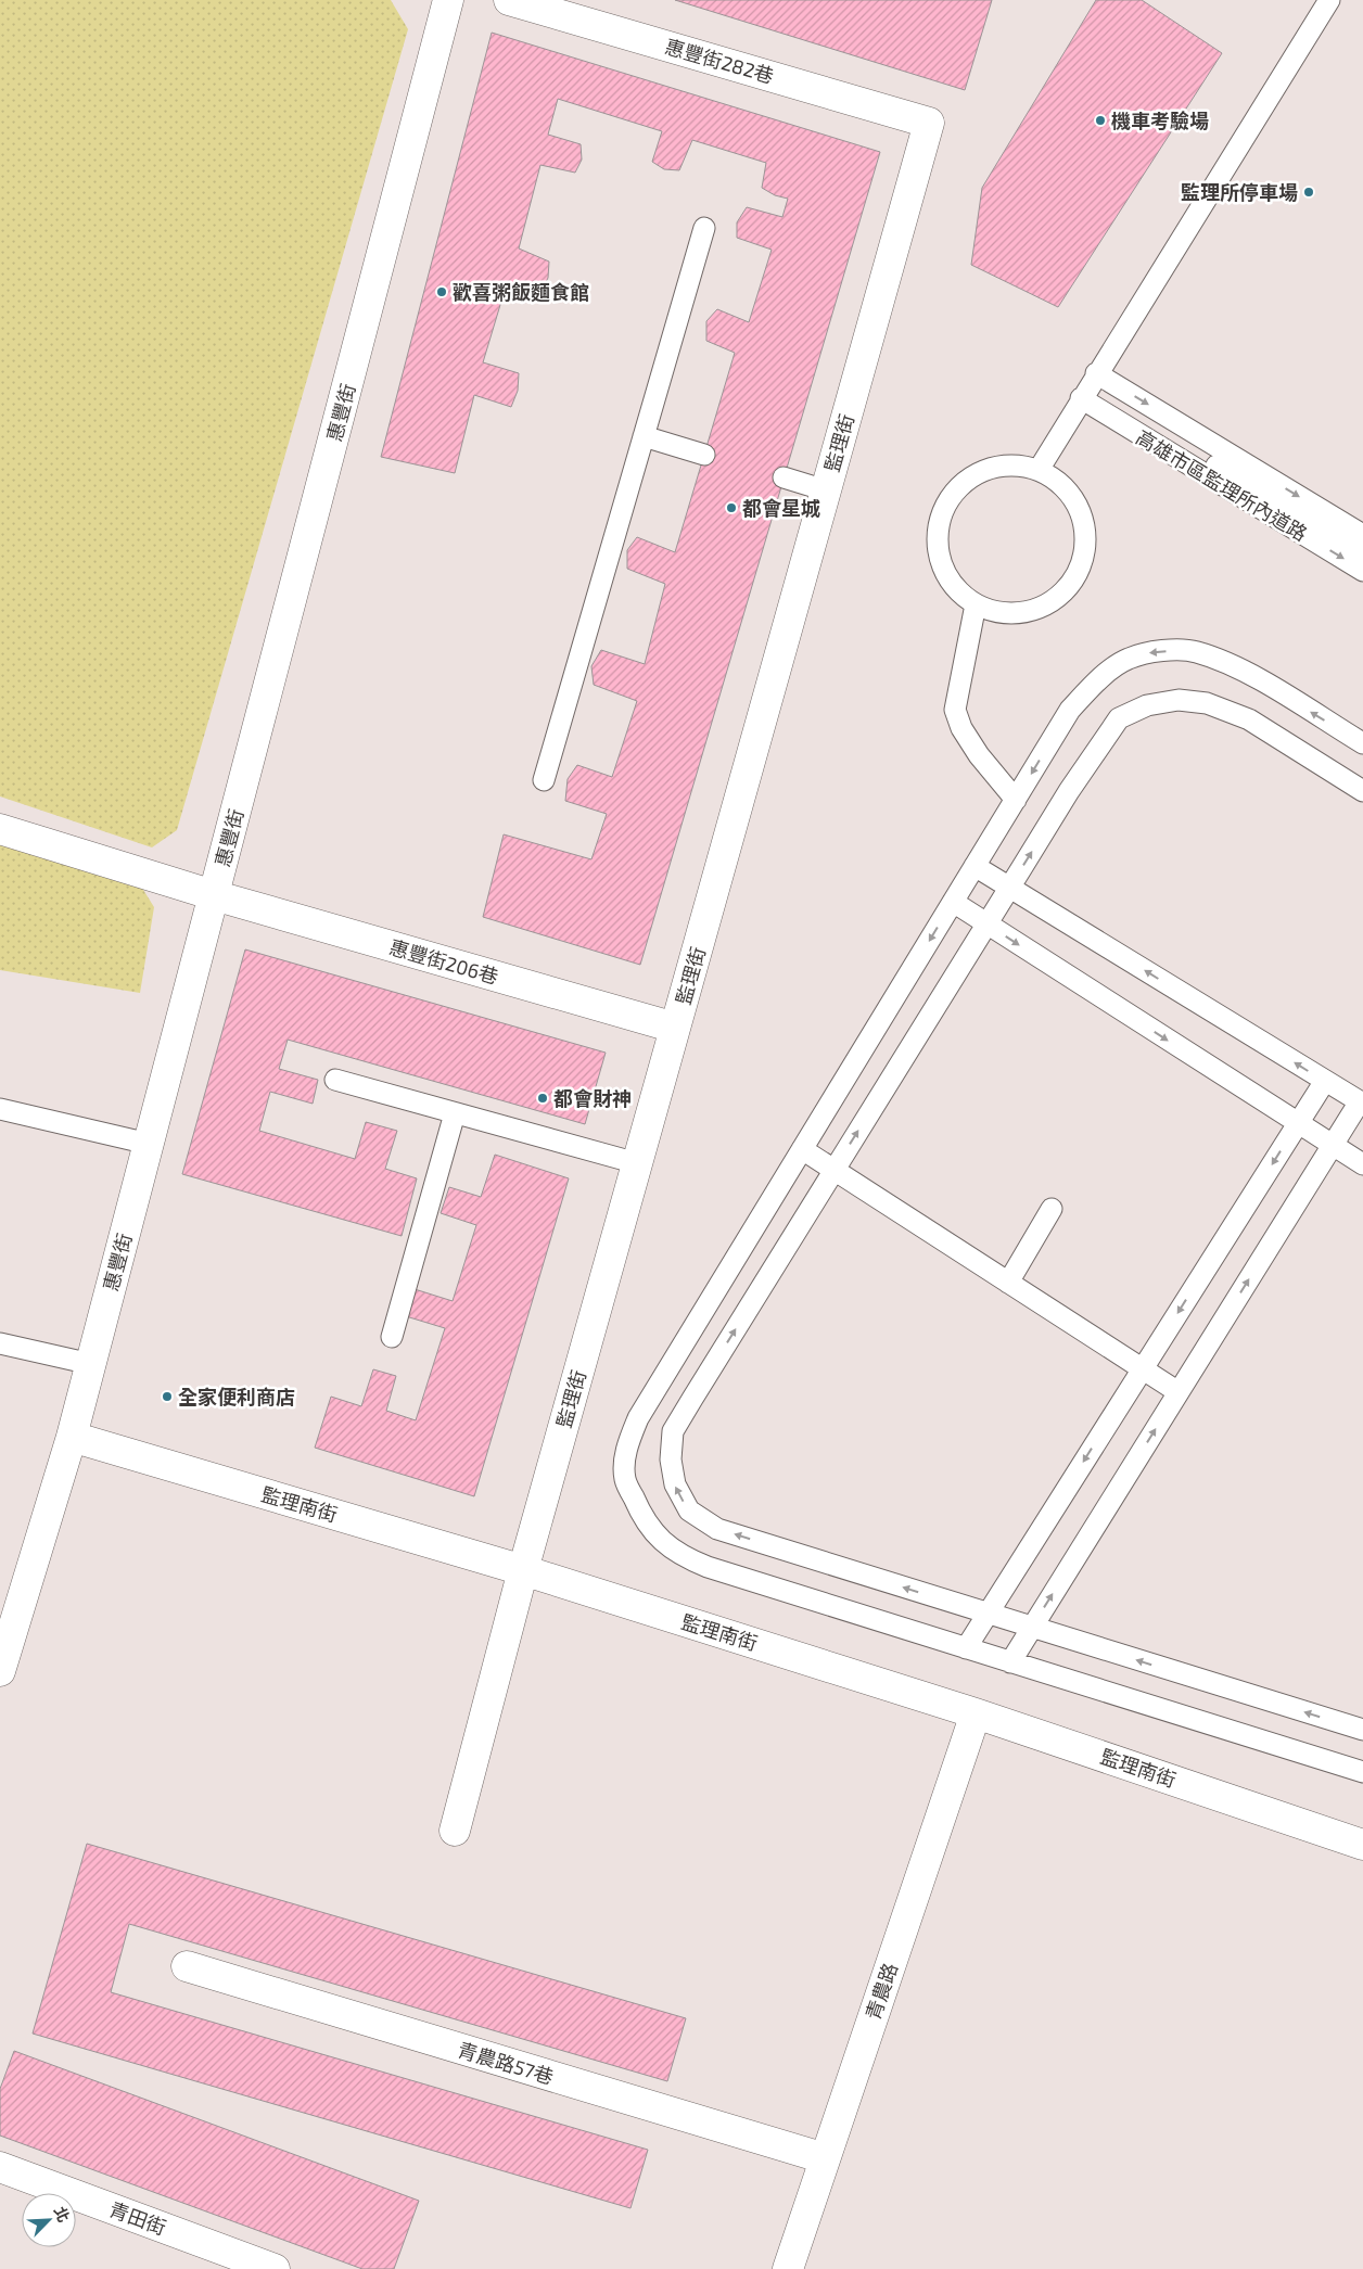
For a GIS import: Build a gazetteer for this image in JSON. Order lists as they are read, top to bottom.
{
  "streets": {
    "street": [
      "惠豐街282巷",
      "惠豐街",
      "監理街",
      "惠豐街206巷",
      "監理南街",
      "青農路",
      "青農路57巷",
      "青田街"
    ],
    "lane": ["高雄市區監理所內道路"]
  },
  "crossings": [
    ["惠豐街282巷", "監理街"],
    ["惠豐街", "惠豐街206巷"],
    ["惠豐街", "監理南街"],
    ["監理街", "惠豐街206巷"],
    ["監理街", "監理南街"],
    ["監理南街", "青農路"],
    ["青農路", "青農路57巷"]
  ],
  "places": [
    "機車考驗場",
    "監理所停車場",
    "歡喜粥飯麵食館",
    "都會星城",
    "都會財神",
    "全家便利商店"
  ],
  "north": "top right"
}
